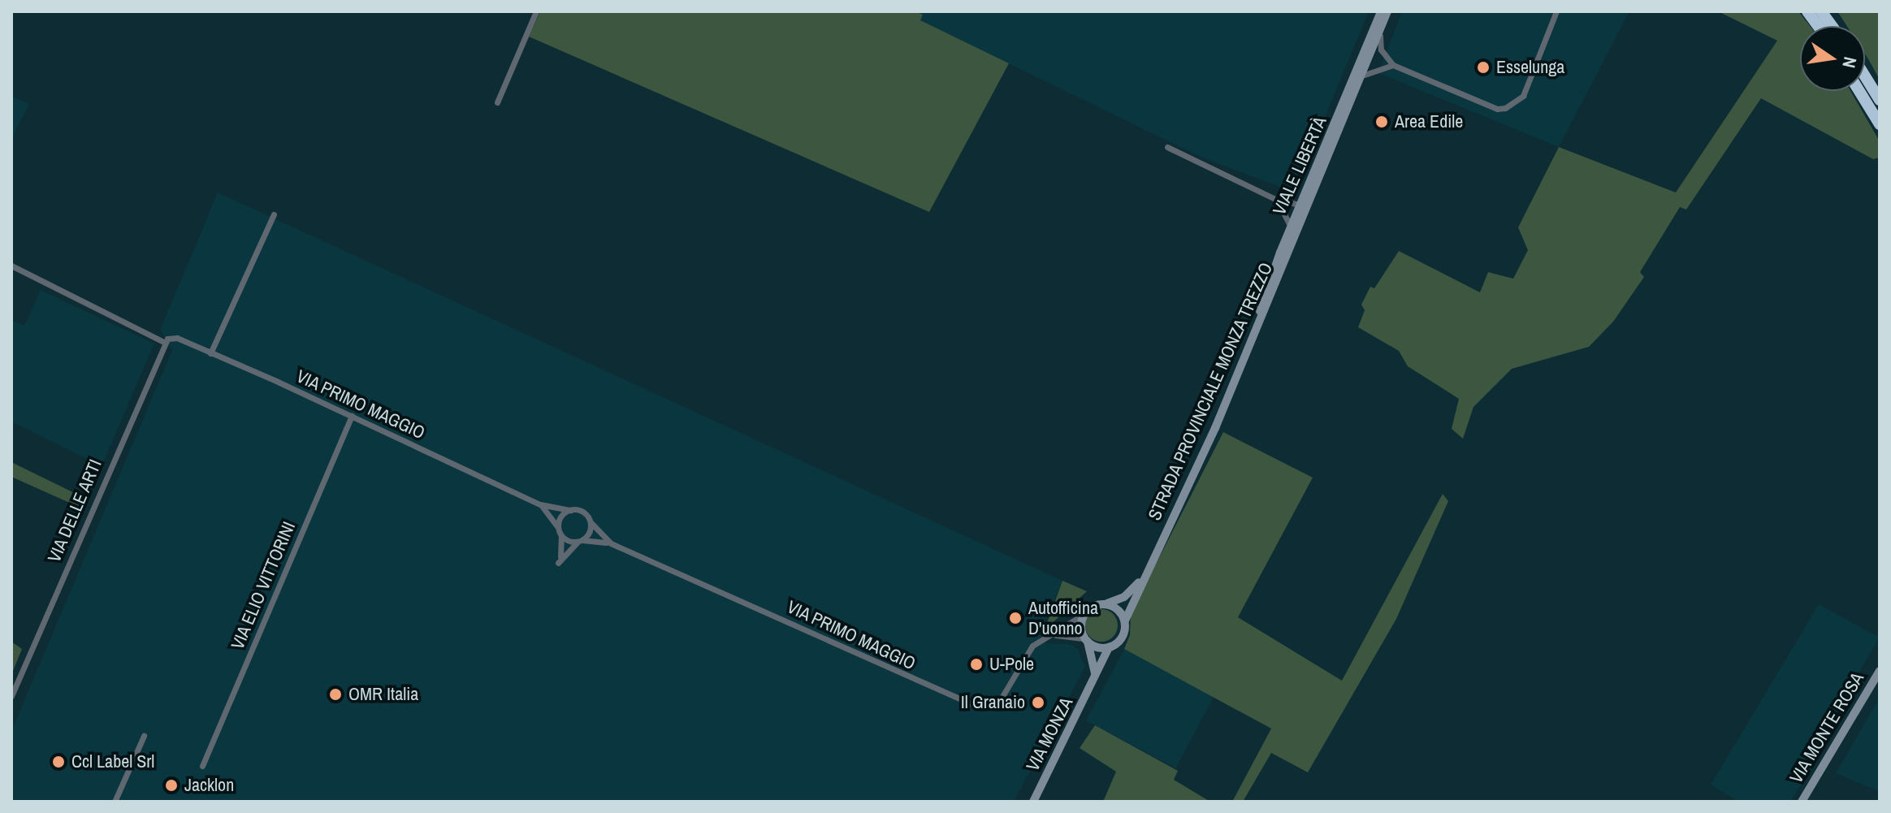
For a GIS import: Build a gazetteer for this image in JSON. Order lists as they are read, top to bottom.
{
  "streets": {
    "main road": [
      "VIALE LIBERTÀ",
      "STRADA PROVINCIALE MONZA TREZZO",
      "VIA MONTE ROSA",
      "VIA MONZA"
    ],
    "street": ["VIA PRIMO MAGGIO", "VIA DELLE ARTI", "VIA ELIO VITTORINI"]
  },
  "crossings": [
    ["VIALE LIBERTÀ", "STRADA PROVINCIALE MONZA TREZZO"],
    ["STRADA PROVINCIALE MONZA TREZZO", "VIA PRIMO MAGGIO"],
    ["STRADA PROVINCIALE MONZA TREZZO", "VIA MONZA"],
    ["VIA PRIMO MAGGIO", "VIA DELLE ARTI"],
    ["VIA PRIMO MAGGIO", "VIA ELIO VITTORINI"],
    ["VIA PRIMO MAGGIO", "VIA MONZA"]
  ],
  "places": [
    "Esselunga",
    "Area Edile",
    "Autofficina D'uonno",
    "U-Pole",
    "OMR Italia",
    "Il Granaio",
    "Ccl Label Srl",
    "Jacklon"
  ],
  "north": "right"
}
